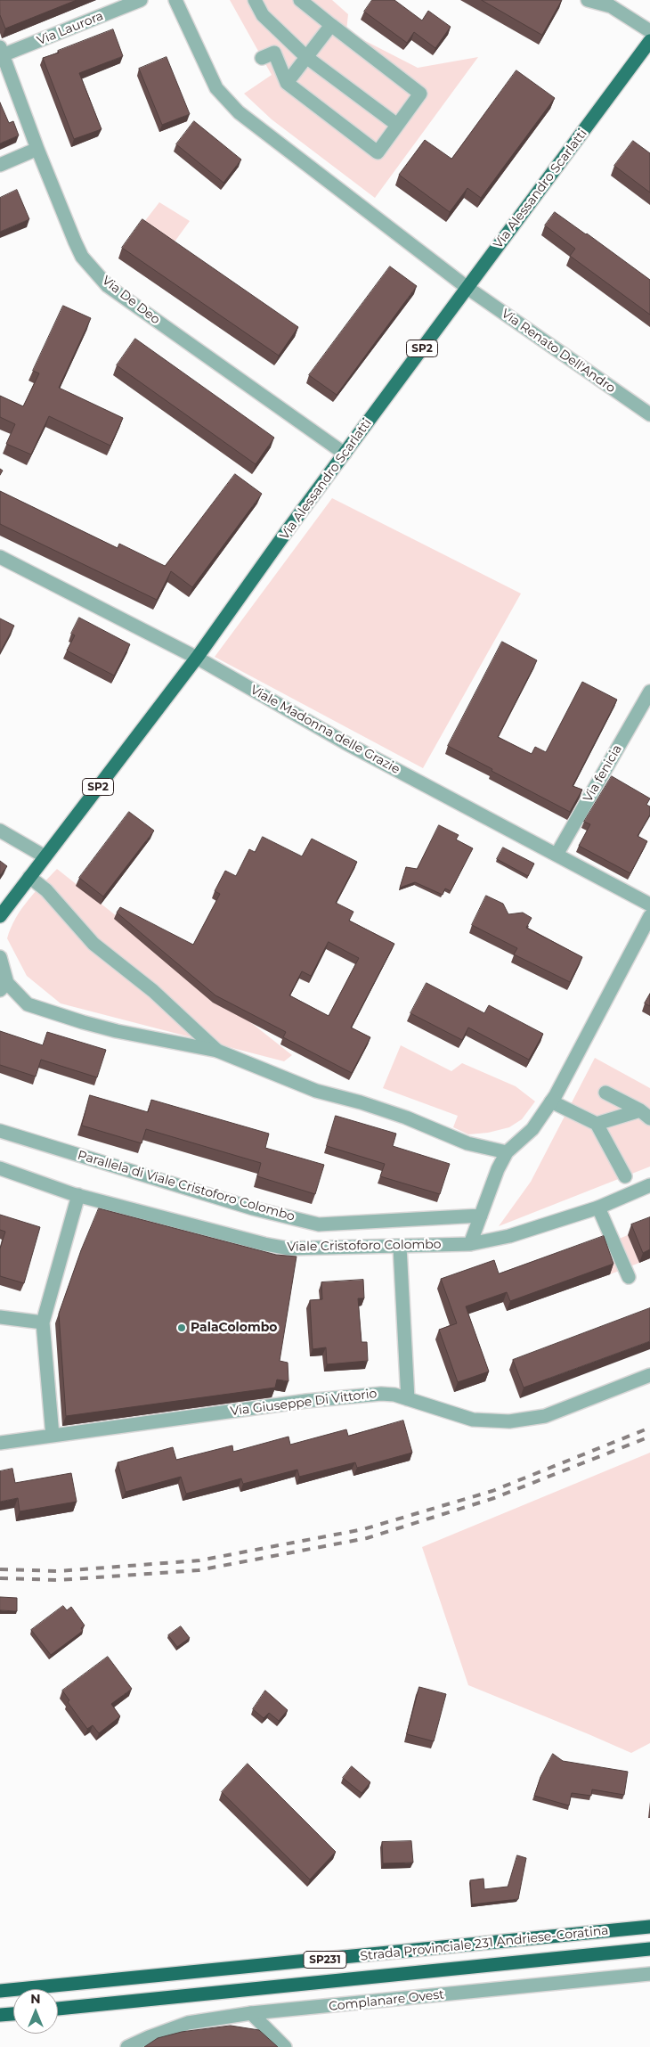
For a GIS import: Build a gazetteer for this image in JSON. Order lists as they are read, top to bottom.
{
  "streets": {
    "highway": ["Strada Provinciale 231 Andriese-Coratina", "SP231"],
    "main road": ["Via Alessandro Scarlatti", "SP2"],
    "street": [
      "Via Laurora",
      "Via De Deo",
      "Via Renato Dell'Andro",
      "Viale Madonna delle Grazie",
      "Via fenicia",
      "Parallela di Viale Cristoforo Colombo",
      "Viale Cristoforo Colombo",
      "Via Giuseppe Di Vittorio",
      "Complanare Ovest"
    ]
  },
  "crossings": [
    ["Via Laurora", "Via De Deo"],
    ["Via Alessandro Scarlatti", "Via De Deo"],
    ["Via Alessandro Scarlatti", "Via Renato Dell'Andro"],
    ["Via Alessandro Scarlatti", "Viale Madonna delle Grazie"],
    ["Viale Madonna delle Grazie", "Via fenicia"]
  ],
  "places": ["PalaColombo"],
  "north": "top"
}
